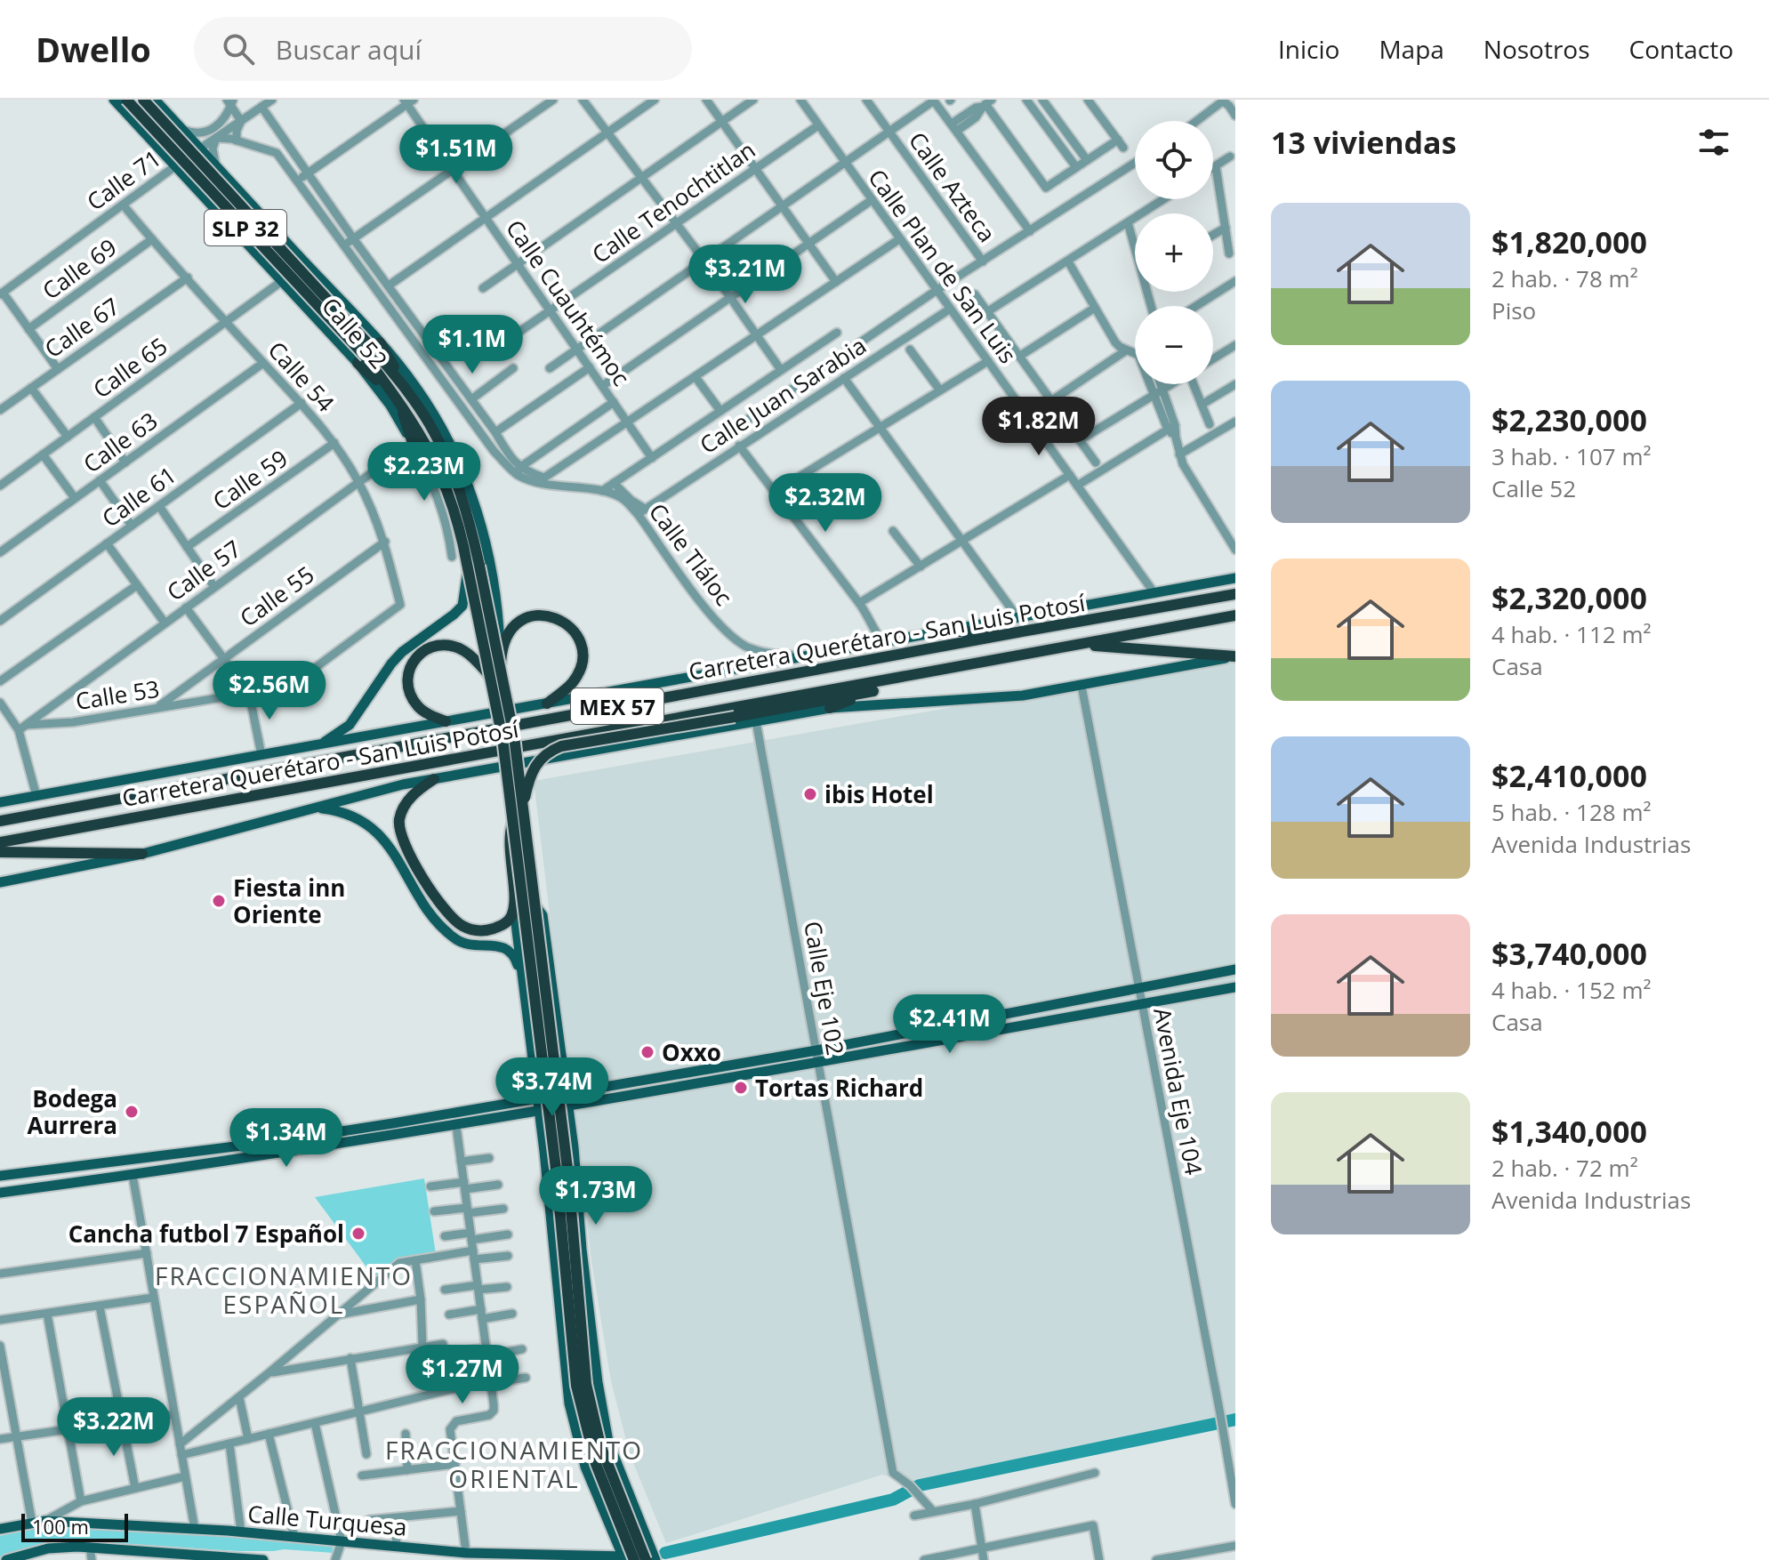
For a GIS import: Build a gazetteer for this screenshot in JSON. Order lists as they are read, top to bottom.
{
  "streets": {
    "highway": ["SLP 32", "Carretera Querétaro - San Luis Potosí", "MEX 57"],
    "main road": ["Calle 52", "Calle Turquesa"],
    "street": [
      "Calle 71",
      "Calle Azteca",
      "Calle Tenochtitlan",
      "Calle Plan de San Luis",
      "Calle 69",
      "Calle Cuauhtémoc",
      "Calle 67",
      "Calle 65",
      "Calle 54",
      "Calle Juan Sarabia",
      "Calle 63",
      "Calle 59",
      "Calle 61",
      "Calle Tláloc",
      "Calle 57",
      "Calle 55",
      "Calle 53",
      "Calle Eje 102",
      "Avenida Eje 104"
    ]
  },
  "crossings": [
    ["Calle 71", "Calle 52"],
    ["Calle 71", "Calle 54"],
    ["Calle 71", "Calle Tláloc"],
    ["Calle Tenochtitlan", "Calle Plan de San Luis"],
    ["Calle Tenochtitlan", "Calle Cuauhtémoc"],
    ["SLP 32", "Calle 52"],
    ["SLP 32", "Calle Turquesa"],
    ["Calle Plan de San Luis", "Calle Juan Sarabia"],
    ["Calle 69", "Calle 54"],
    ["Calle 67", "Calle 54"],
    ["Calle 52", "Calle 65"],
    ["Calle 52", "Calle 57"],
    ["Calle 65", "Calle 54"],
    ["Calle 54", "Calle 63"],
    ["Calle 54", "Calle 59"],
    ["Calle 54", "Calle 61"],
    ["Calle 54", "Calle 57"],
    ["Calle 54", "Calle 55"],
    ["Calle 54", "Calle 53"],
    ["Calle Juan Sarabia", "Calle Tláloc"],
    ["Calle 57", "Calle 53"],
    ["Calle 55", "Calle 53"]
  ],
  "districts": ["FRACCIONAMIENTO ESPAÑOL", "FRACCIONAMIENTO ORIENTAL"],
  "places": [
    "ibis Hotel",
    "Fiesta inn Oriente",
    "Oxxo",
    "Tortas Richard",
    "Bodega Aurrera",
    "Cancha futbol 7 Español"
  ],
  "scale_bar": "100 m",
  "page": {
    "header": "Dwello",
    "search": "Buscar aquí",
    "nav": [
      "Inicio",
      "Mapa",
      "Nosotros",
      "Contacto"
    ],
    "heading": "13 viviendas",
    "map_buttons": ["+", "−"],
    "price": [
      "$1.51M",
      "$3.21M",
      "$1.1M",
      "$1.82M",
      "$2.23M",
      "$2.32M",
      "$2.56M",
      "$2.41M",
      "$3.74M",
      "$1.34M",
      "$1.73M",
      "$1.27M",
      "$3.22M"
    ],
    "list": [
      {
        "name": "$1,820,000",
        "note": "2 hab. · 78 m² · Piso"
      },
      {
        "name": "$2,230,000",
        "note": "3 hab. · 107 m² · Calle 52"
      },
      {
        "name": "$2,320,000",
        "note": "4 hab. · 112 m² · Casa"
      },
      {
        "name": "$2,410,000",
        "note": "5 hab. · 128 m² · Avenida Industrias"
      },
      {
        "name": "$3,740,000",
        "note": "4 hab. · 152 m² · Casa"
      },
      {
        "name": "$1,340,000",
        "note": "2 hab. · 72 m² · Avenida Industrias"
      }
    ],
    "scale": "100 m"
  }
}
